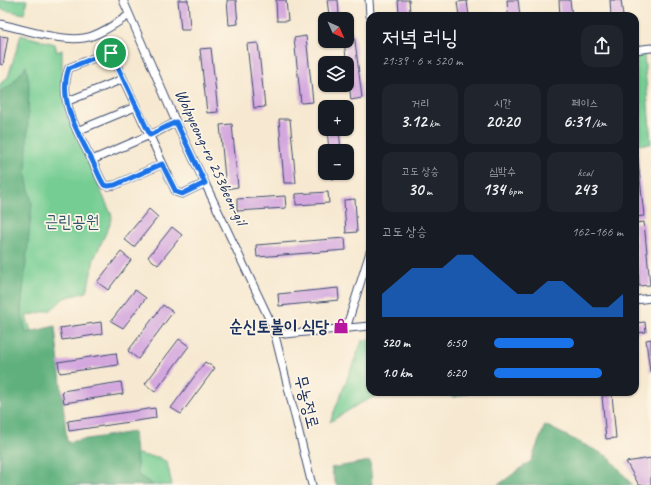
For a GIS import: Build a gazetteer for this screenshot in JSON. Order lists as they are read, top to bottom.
{
  "streets": {
    "street": ["Wolpyeong-ro 253beon-gil", "무농정로"]
  },
  "crossings": [
    ["Wolpyeong-ro 253beon-gil", "무농정로"]
  ],
  "parks": ["근린공원"],
  "places": {
    "shop": ["순신토불이 식당"]
  },
  "north": "bottom right",
  "page": {
    "map_buttons": ["+", "−"],
    "heading": ["저녁 러닝", "21:39 · 6 × 520 m"],
    "stats": [
      ["거리", "3.12 km"],
      ["시간", "20:20"],
      ["페이스", "6:31 /km"],
      ["고도 상승", "30 m"],
      ["심박수", "134 bpm"],
      ["kcal", "243"]
    ],
    "chart": ["고도 상승", "162–166 m"],
    "list": [
      {
        "name": "520 m",
        "note": "6:50"
      },
      {
        "name": "1.0 km",
        "note": "6:20"
      }
    ]
  }
}
